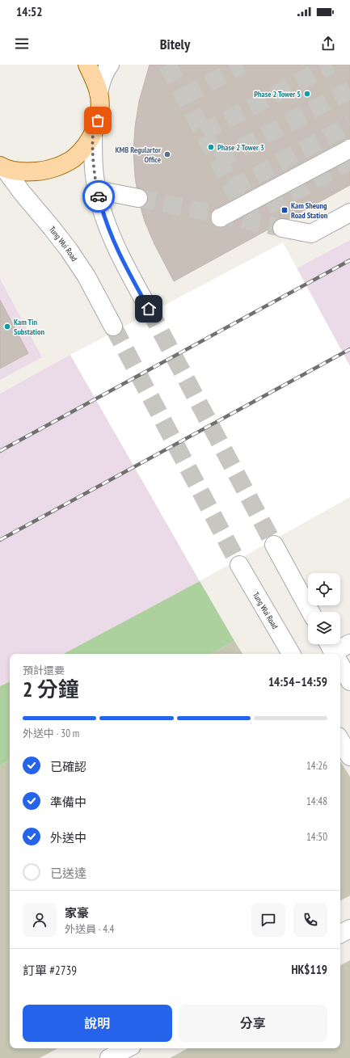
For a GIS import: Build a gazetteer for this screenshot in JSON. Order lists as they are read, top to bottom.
{
  "streets": {
    "street": ["Tung Wui Road"]
  },
  "places": {
    "other": [
      "Phase 2 Tower 5",
      "Phase 2 Tower 3",
      "KMB Regulartor Office",
      "Kam Tin Substation"
    ],
    "transit": ["Kam Sheung Road Station"]
  },
  "page": {
    "status": "14:52",
    "header": "Bitely",
    "heading": ["2 分鐘", "預計還要", "14:54–14:59"],
    "panel": [
      "家豪",
      "外送員 · 4.4",
      "訂單 #2739",
      "HK$119"
    ],
    "bar": "外送中 · 30 m",
    "list": [
      ["已確認", "14:26"],
      ["準備中", "14:48"],
      ["外送中", "14:50"],
      "已送達"
    ],
    "buttons": ["說明", "分享"]
  }
}
